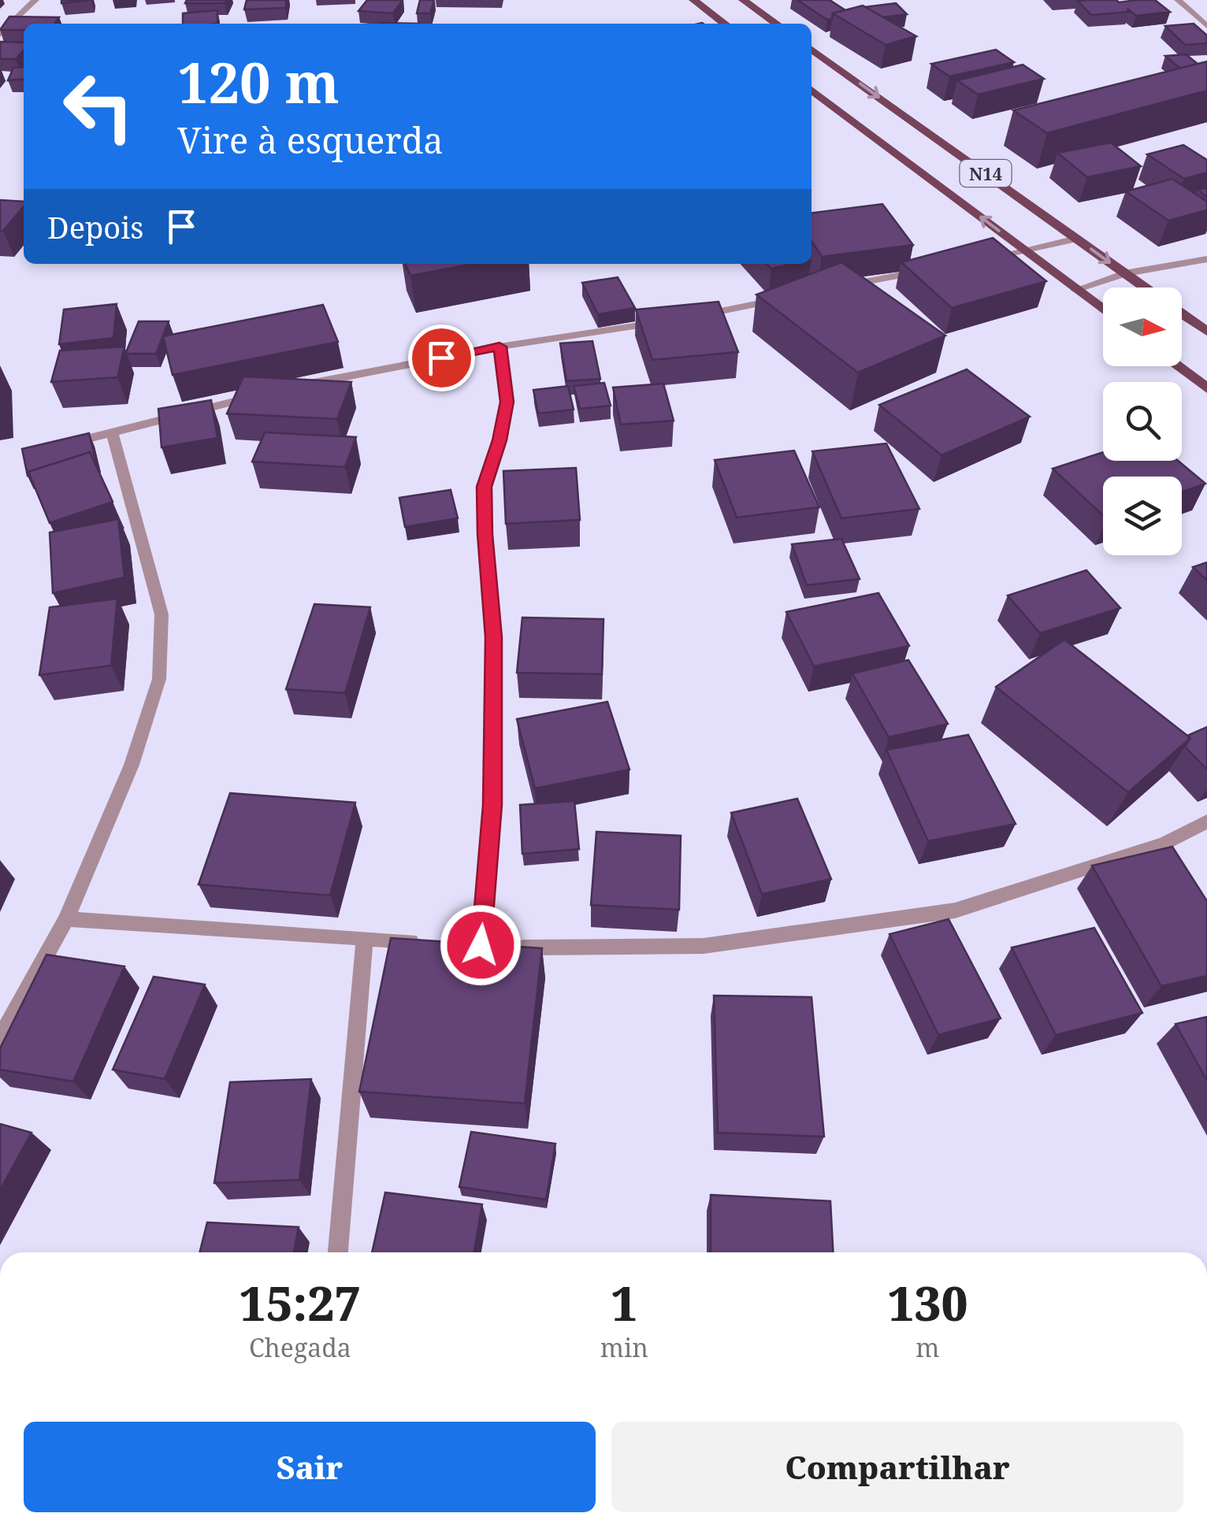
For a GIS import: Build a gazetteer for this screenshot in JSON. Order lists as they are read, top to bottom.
{
  "streets": {
    "main road": ["N14"]
  },
  "north": "right",
  "page": {
    "turn": ["120 m", "Vire à esquerda"],
    "then": "Depois",
    "eta": [
      "15:27",
      "Chegada",
      "1",
      "min",
      "130",
      "m"
    ],
    "buttons": ["Sair", "Compartilhar"]
  }
}
